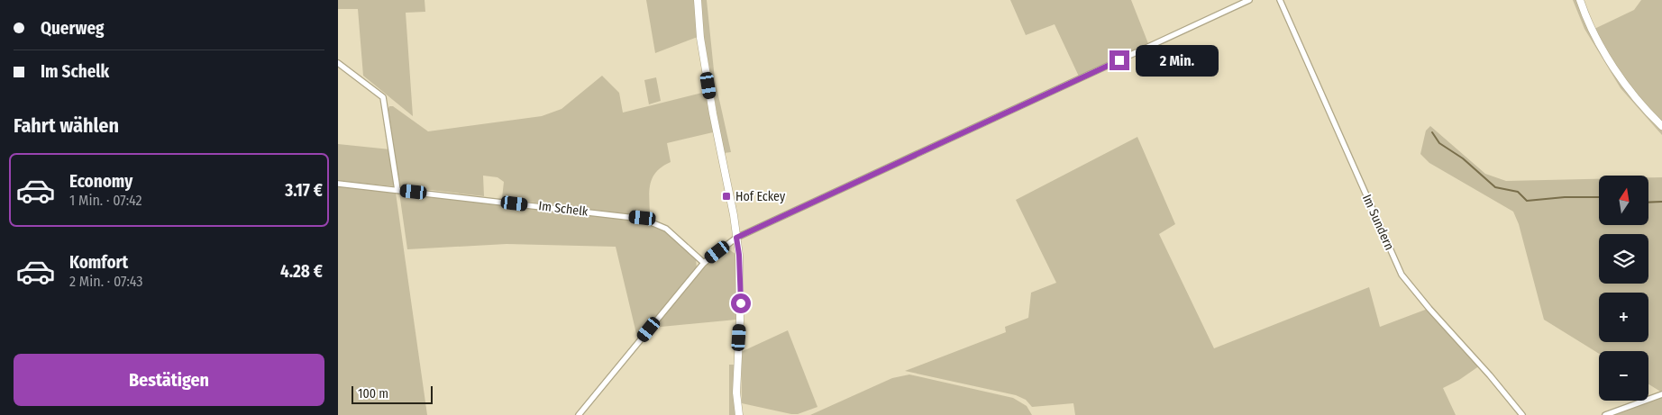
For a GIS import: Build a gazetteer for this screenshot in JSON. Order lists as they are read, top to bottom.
{
  "streets": {
    "street": ["Im Schelk", "Im Sundern"]
  },
  "places": {
    "transit": ["Hof Eckey"]
  },
  "scale_bar": "100 m",
  "north": "top",
  "page": {
    "banner": ["Querweg", "Im Schelk"],
    "bubble": "2 Min.",
    "heading": "Fahrt wählen",
    "list": [
      {
        "name": "Economy",
        "note": "1 Min. · 07:42",
        "value": "3.17 €"
      },
      {
        "name": "Komfort",
        "note": "2 Min. · 07:43",
        "value": "4.28 €"
      }
    ],
    "map_buttons": ["+", "−"],
    "buttons": "Bestätigen",
    "scale": "100 m"
  }
}
